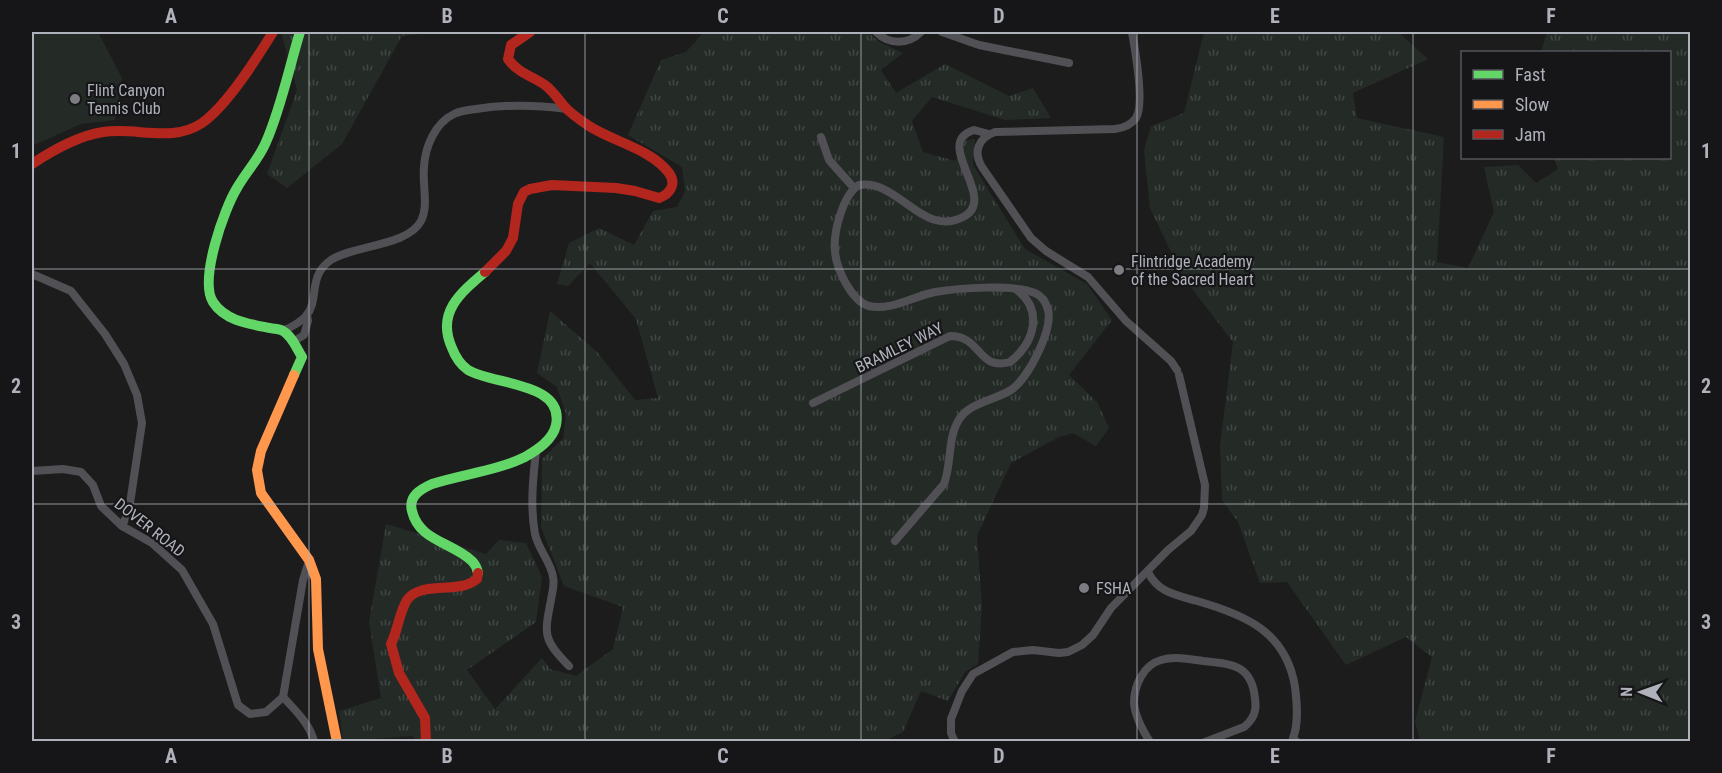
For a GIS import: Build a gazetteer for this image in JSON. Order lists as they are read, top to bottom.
{
  "streets": {
    "street": ["BRAMLEY WAY", "DOVER ROAD"]
  },
  "places": ["Flint Canyon Tennis Club", "Flintridge Academy of the Sacred Heart", "FSHA"],
  "legend": ["Fast", "Slow", "Jam"],
  "north": "left",
  "grid": {
    "columns": [
      "A",
      "B",
      "C",
      "D",
      "E",
      "F"
    ],
    "rows": ["1", "2", "3"]
  }
}
